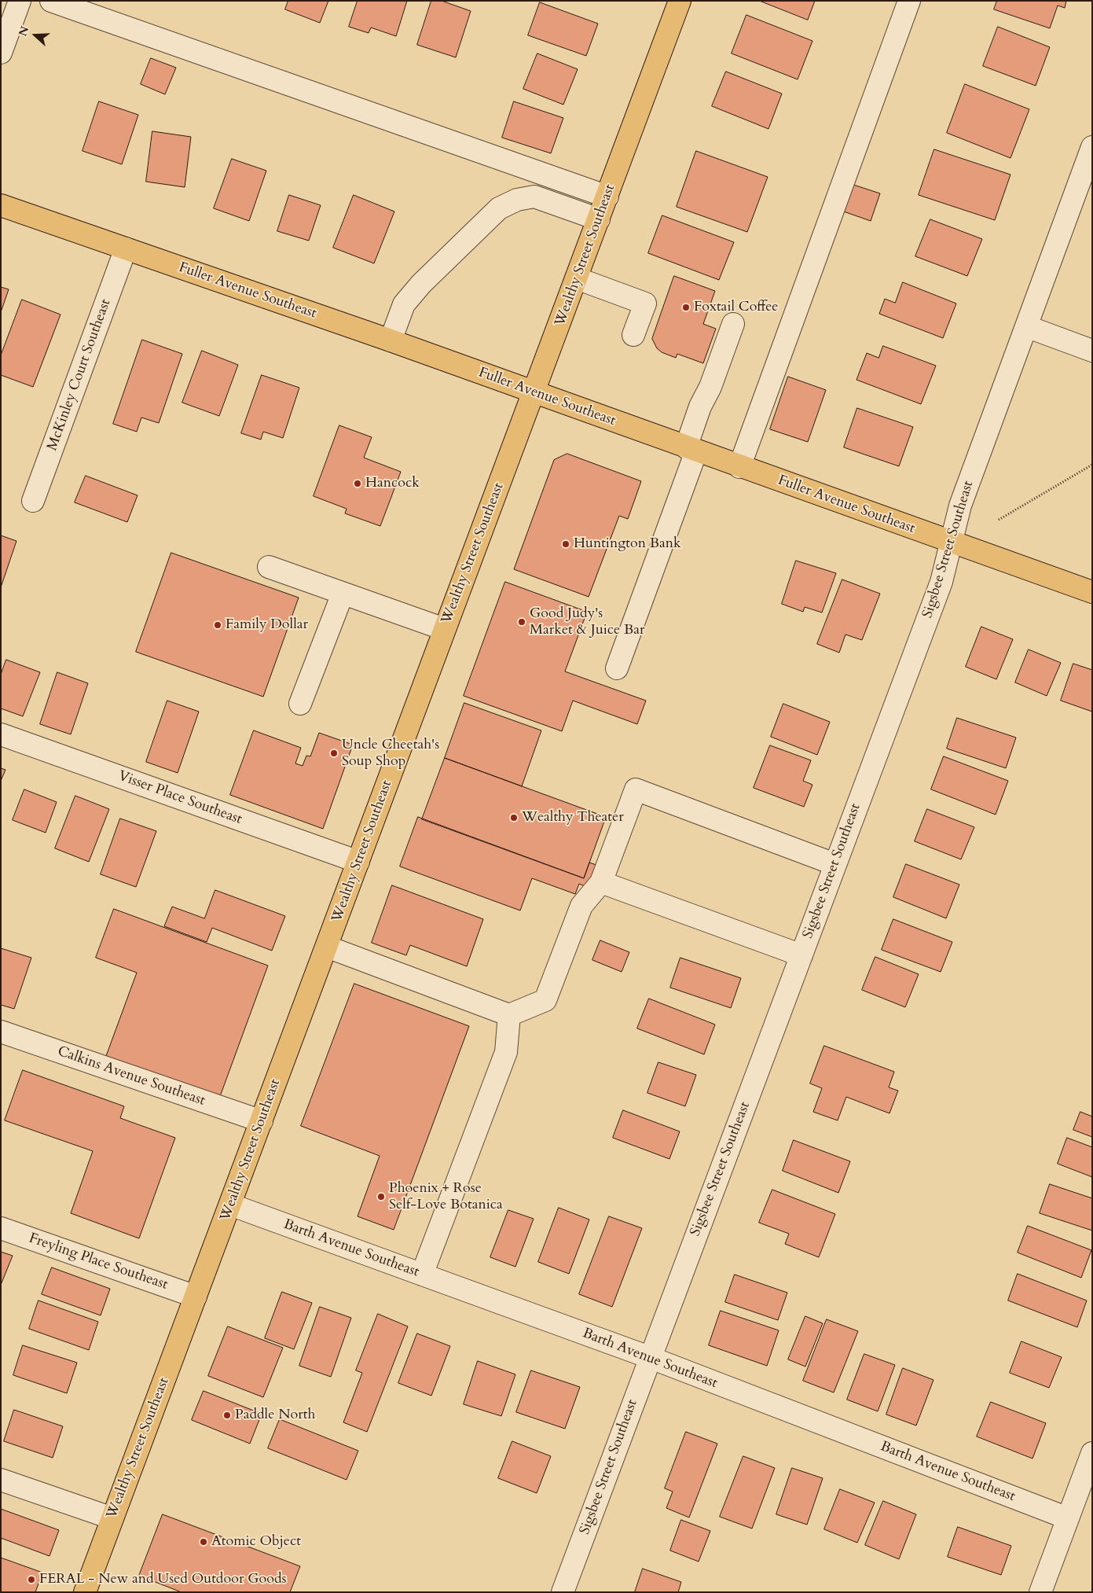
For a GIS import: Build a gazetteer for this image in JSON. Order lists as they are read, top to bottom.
{
  "streets": {
    "main road": ["Wealthy Street Southeast", "Fuller Avenue Southeast"],
    "street": [
      "McKinley Court Southeast",
      "Sigsbee Street Southeast",
      "Visser Place Southeast",
      "Calkins Avenue Southeast",
      "Barth Avenue Southeast",
      "Freyling Place Southeast"
    ]
  },
  "crossings": [
    ["Wealthy Street Southeast", "Fuller Avenue Southeast"],
    ["Wealthy Street Southeast", "Visser Place Southeast"],
    ["Wealthy Street Southeast", "Calkins Avenue Southeast"],
    ["Wealthy Street Southeast", "Barth Avenue Southeast"],
    ["Wealthy Street Southeast", "Freyling Place Southeast"],
    ["Fuller Avenue Southeast", "McKinley Court Southeast"],
    ["Fuller Avenue Southeast", "Sigsbee Street Southeast"],
    ["Sigsbee Street Southeast", "Barth Avenue Southeast"]
  ],
  "places": [
    "Foxtail Coffee",
    "Hancock",
    "Huntington Bank",
    "Good Judy's Market & Juice Bar",
    "Family Dollar",
    "Uncle Cheetah's Soup Shop",
    "Wealthy Theater",
    "Phoenix + Rose Self-Love Botanica",
    "Paddle North",
    "Atomic Object",
    "FERAL - New and Used Outdoor Goods"
  ],
  "north": "left"
}
